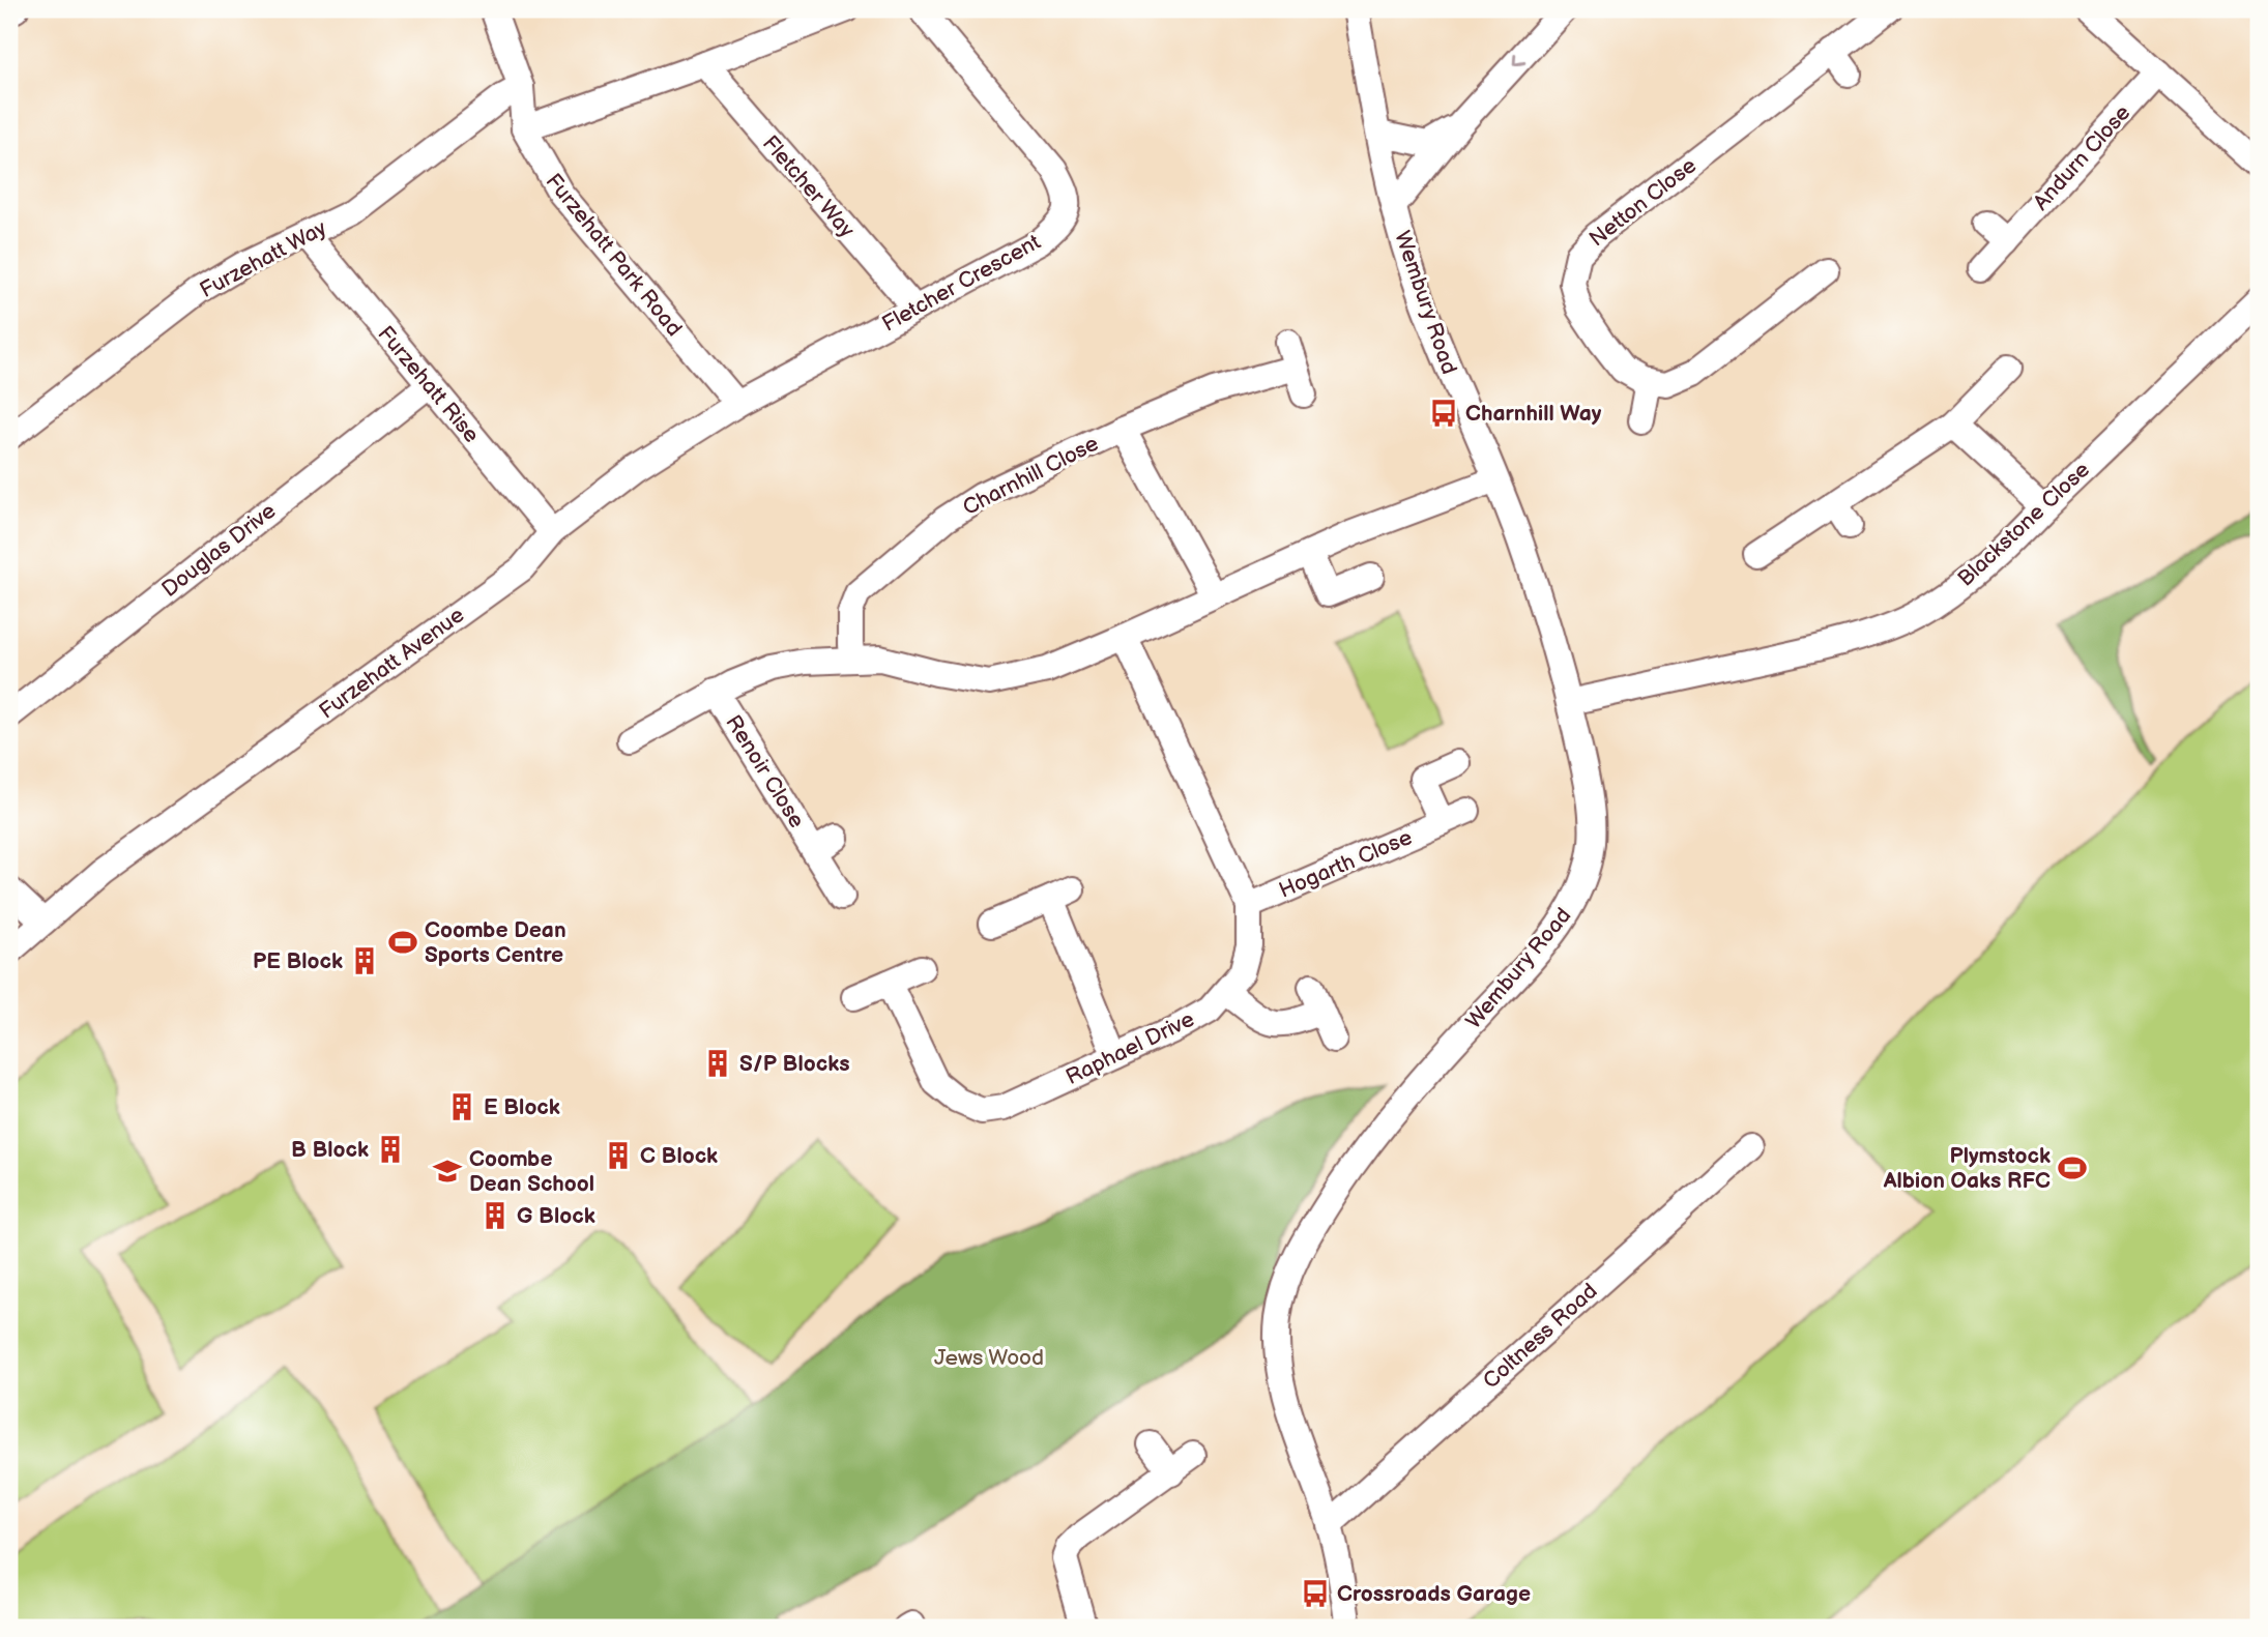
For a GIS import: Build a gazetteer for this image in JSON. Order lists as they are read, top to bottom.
{
  "streets": {
    "street": [
      "Andurn Close",
      "Fletcher Way",
      "Netton Close",
      "Furzehatt Park Road",
      "Furzehatt Way",
      "Fletcher Crescent",
      "Wembury Road",
      "Furzehatt Rise",
      "Charnhill Close",
      "Blackstone Close",
      "Douglas Drive",
      "Furzehatt Avenue",
      "Renoir Close",
      "Hogarth Close",
      "Raphael Drive",
      "Coltness Road"
    ]
  },
  "crossings": [
    ["Fletcher Way", "Fletcher Crescent"],
    ["Furzehatt Park Road", "Furzehatt Way"],
    ["Furzehatt Park Road", "Fletcher Crescent"],
    ["Furzehatt Park Road", "Furzehatt Avenue"],
    ["Furzehatt Way", "Furzehatt Rise"],
    ["Fletcher Crescent", "Furzehatt Avenue"],
    ["Wembury Road", "Blackstone Close"],
    ["Wembury Road", "Coltness Road"],
    ["Furzehatt Rise", "Douglas Drive"],
    ["Furzehatt Rise", "Furzehatt Avenue"],
    ["Hogarth Close", "Raphael Drive"]
  ],
  "parks": ["Jews Wood"],
  "places": {
    "bus stop": ["Charnhill Way", "Crossroads Garage"],
    "sports": ["Coombe Dean Sports Centre", "Plymstock Albion Oaks RFC"],
    "building": [
      "PE Block",
      "S/P Blocks",
      "E Block",
      "B Block",
      "C Block",
      "G Block"
    ],
    "school or university": ["Coombe Dean School"]
  }
}
